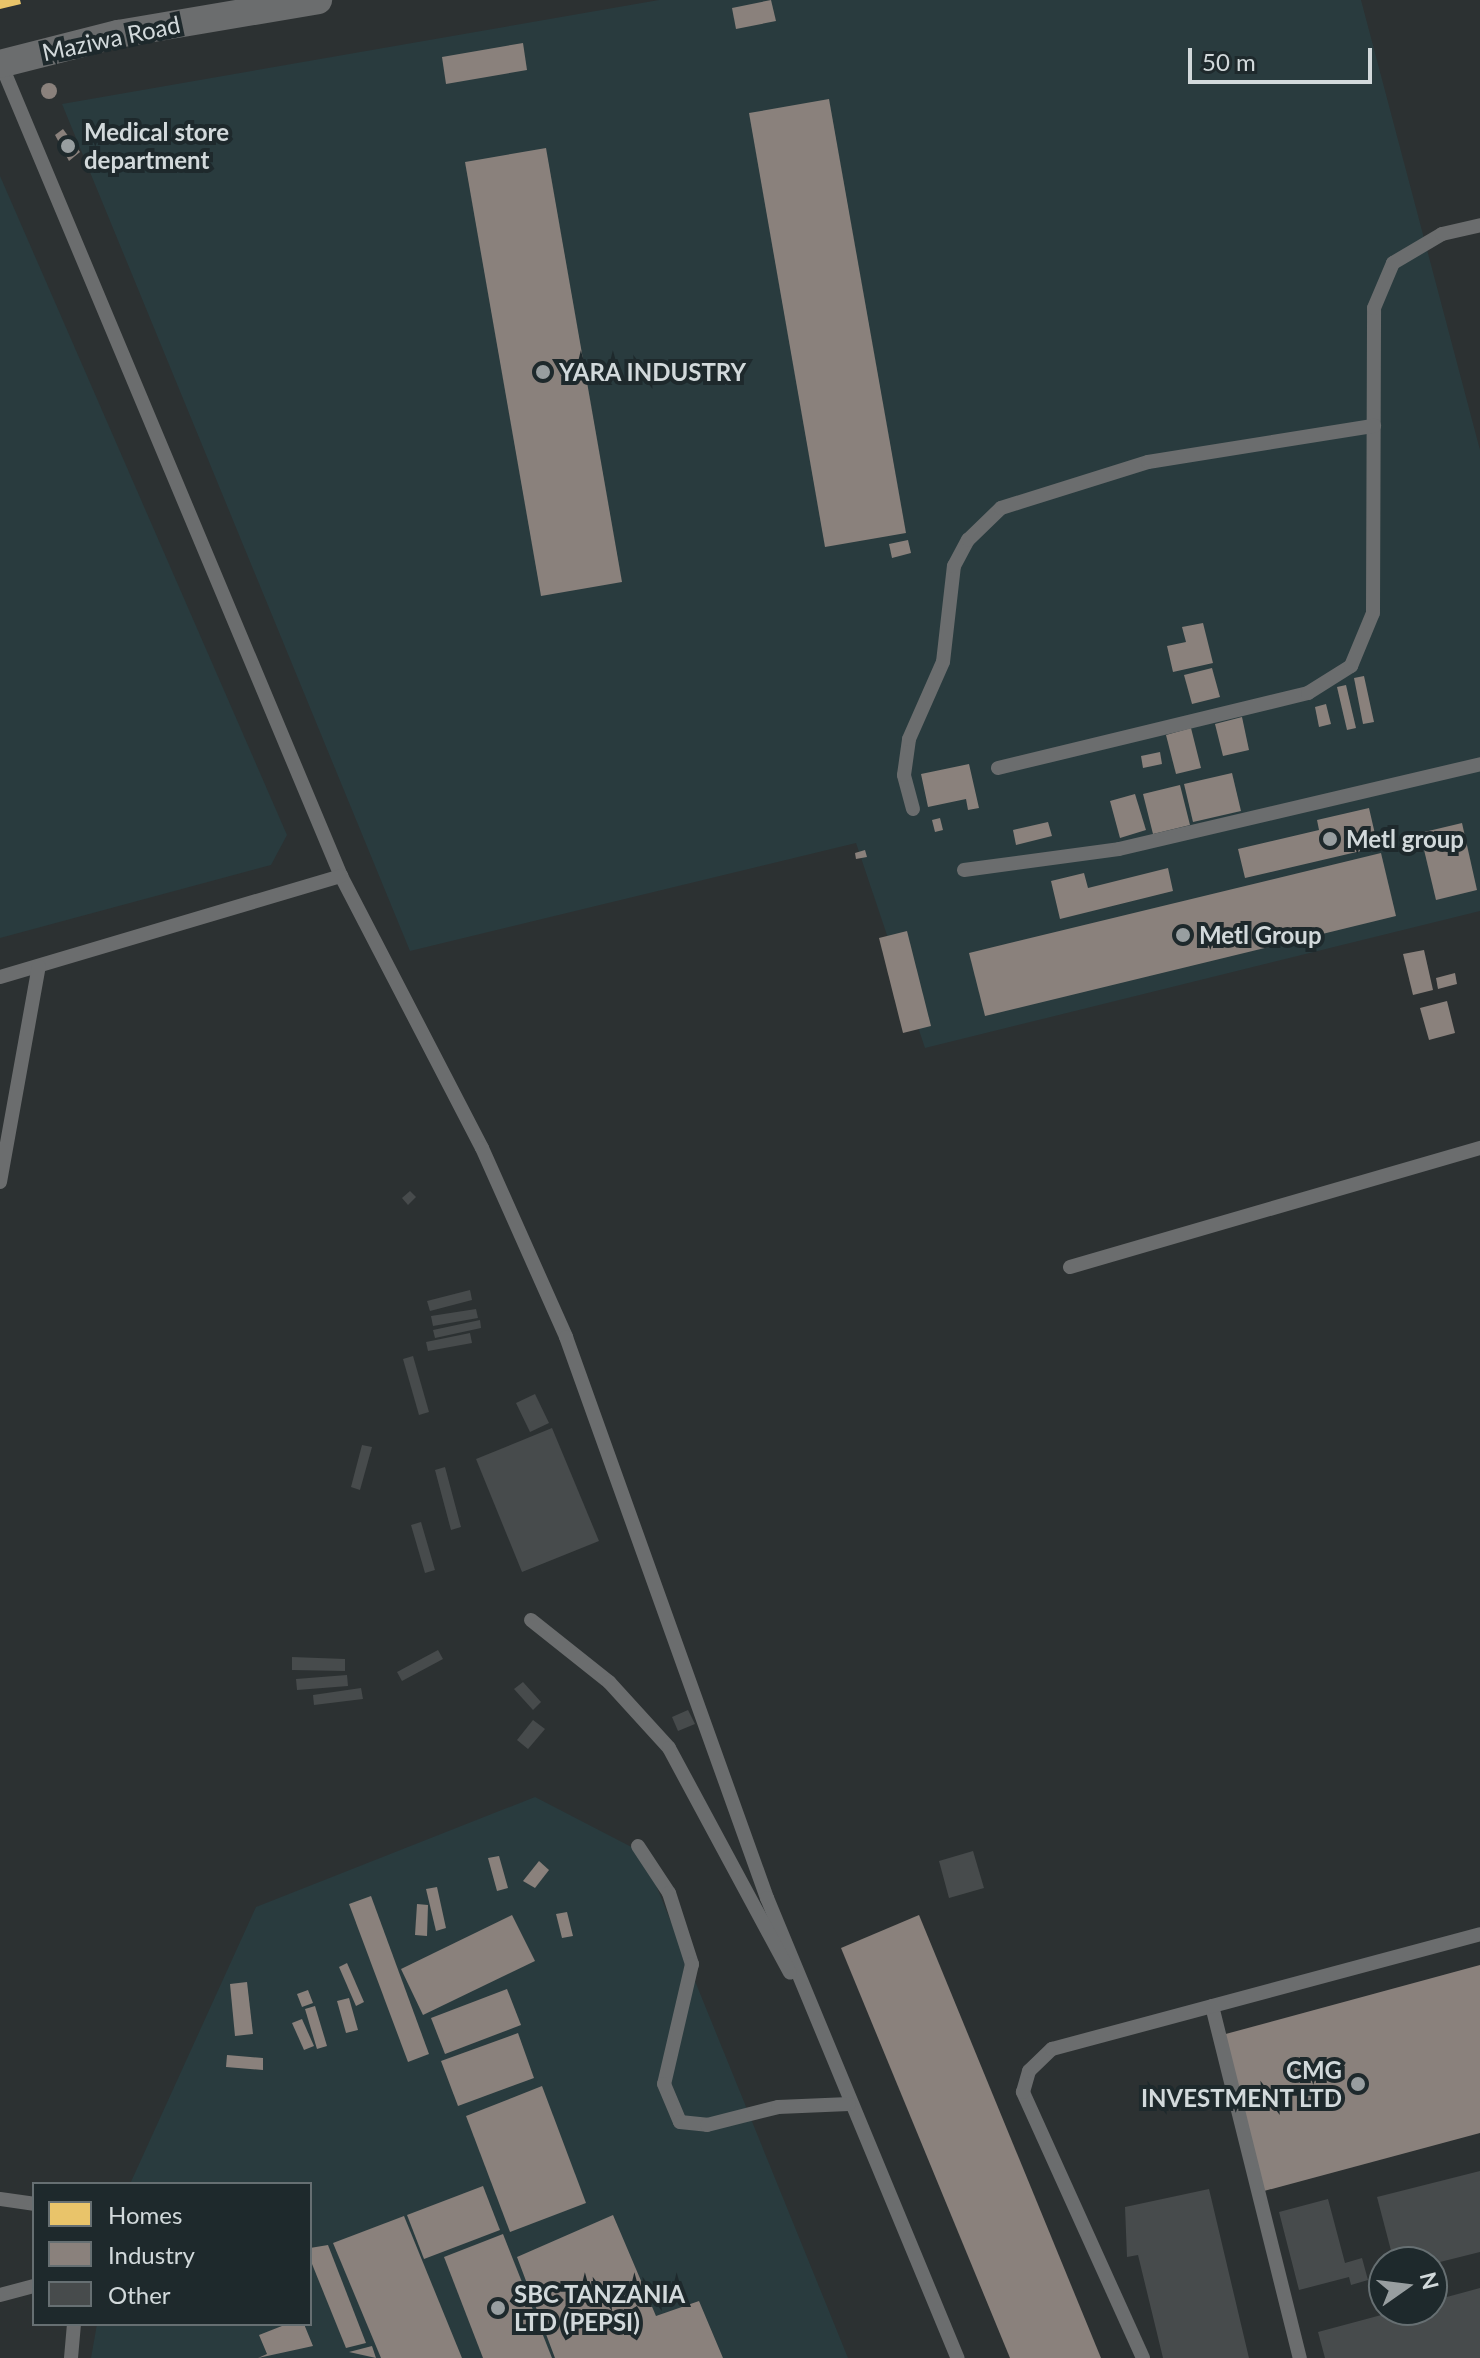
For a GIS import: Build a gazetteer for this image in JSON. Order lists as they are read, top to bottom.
{
  "streets": {
    "street": ["Maziwa Road"]
  },
  "places": [
    "Medical store department",
    "YARA INDUSTRY",
    "Metl group",
    "Metl Group",
    "CMG INVESTMENT LTD",
    "SBC TANZANIA LTD (PEPSI)"
  ],
  "legend": ["Homes", "Industry", "Other"],
  "scale_bar": "50 m",
  "north": "right"
}
